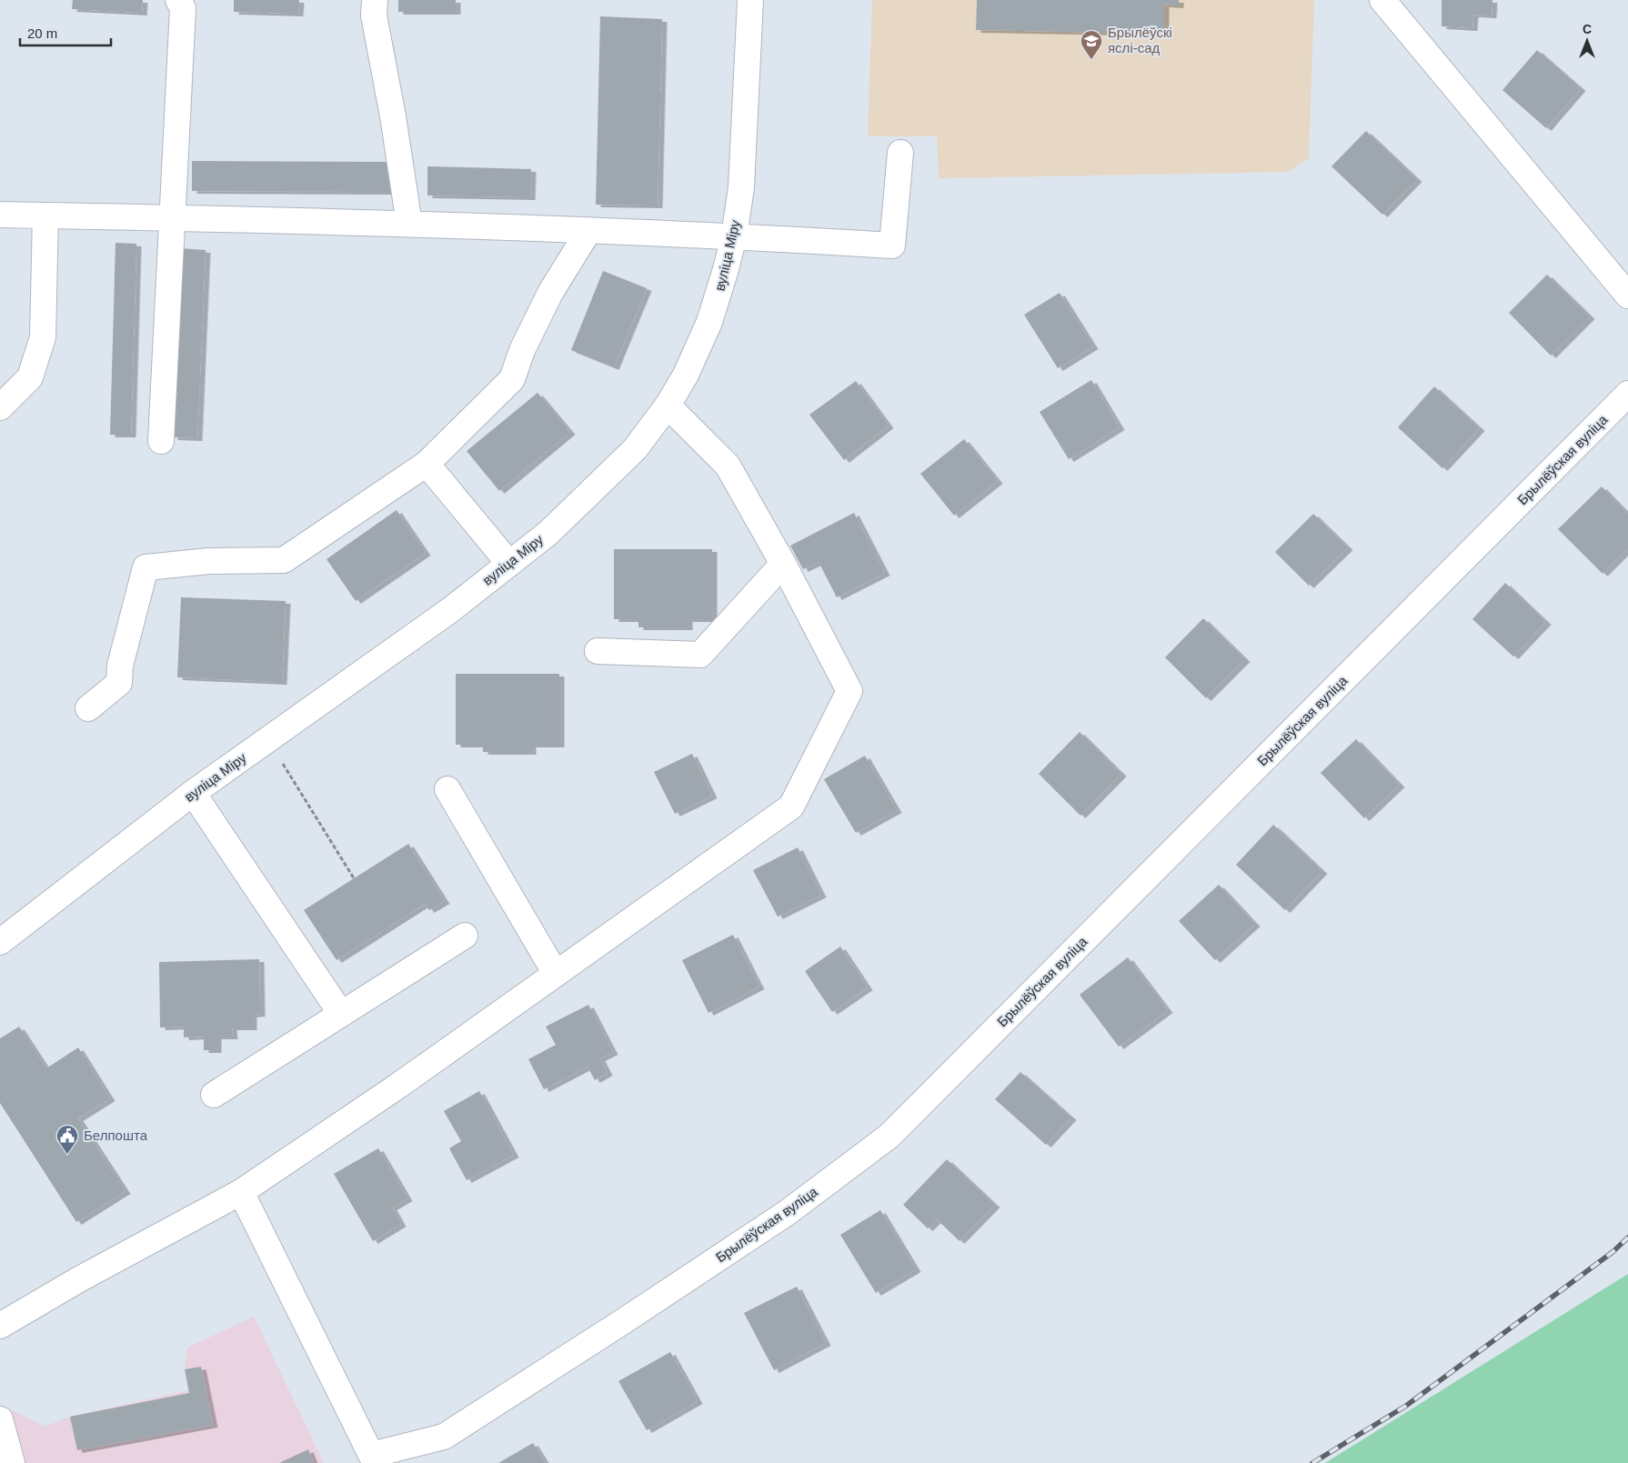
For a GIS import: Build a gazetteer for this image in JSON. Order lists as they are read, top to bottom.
{
  "streets": {
    "street": ["вуліца Міру", "Брылёўская вуліца"]
  },
  "places": {
    "school or university": ["Брылёўскі яслі-сад"],
    "public building": ["Белпошта"]
  },
  "scale_bar": "20 m",
  "north": "top"
}
